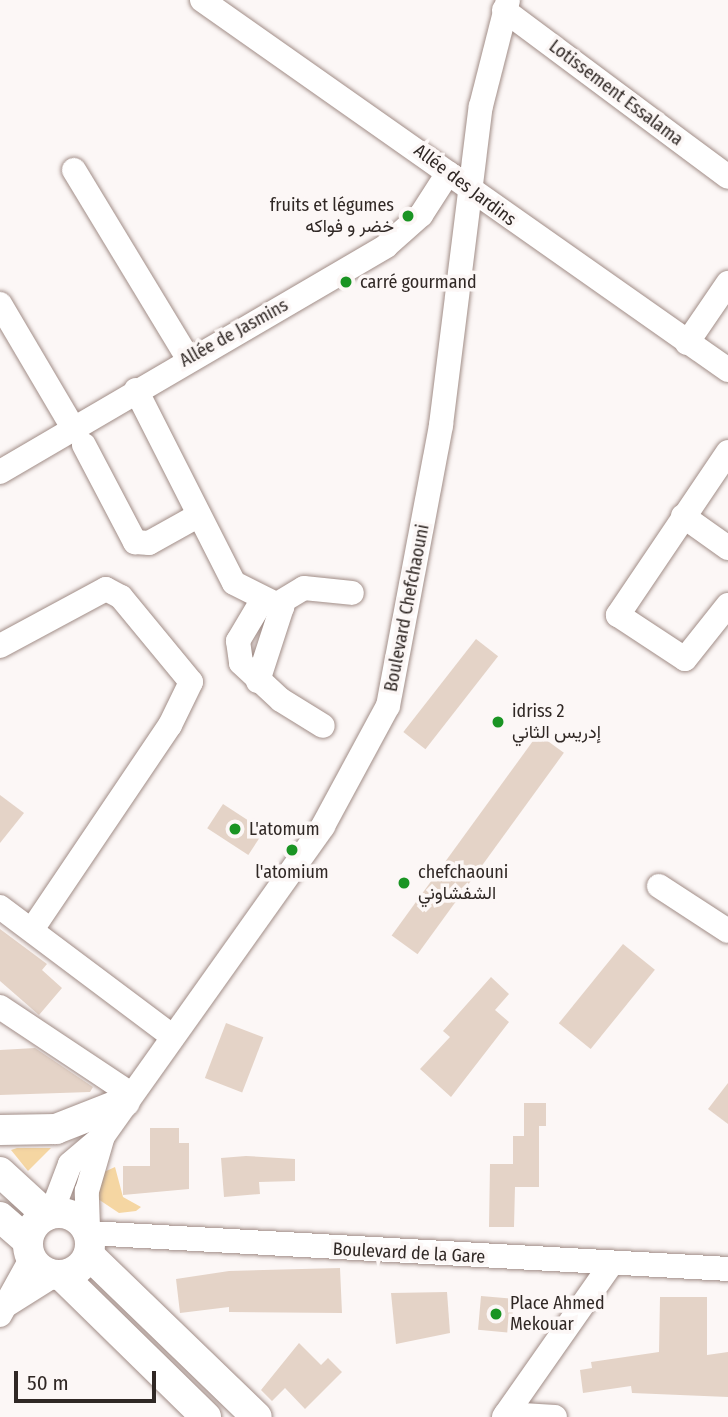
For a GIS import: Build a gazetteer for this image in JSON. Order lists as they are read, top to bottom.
{
  "streets": {
    "street": [
      "Lotissement Essalama",
      "Allée des Jardins",
      "Allée de Jasmins",
      "Boulevard Chefchaouni",
      "Boulevard de la Gare"
    ]
  },
  "crossings": [
    ["Lotissement Essalama", "Boulevard Chefchaouni"],
    ["Allée des Jardins", "Allée de Jasmins"],
    ["Allée des Jardins", "Boulevard Chefchaouni"],
    ["Boulevard Chefchaouni", "Boulevard de la Gare"]
  ],
  "places": [
    "fruits et légumes خضر و فواكه",
    "carré gourmand",
    "idriss 2 إدريس الثاني",
    "L'atomum",
    "l'atomium",
    "chefchaouni الشفشاوني",
    "Place Ahmed Mekouar"
  ],
  "scale_bar": "50 m"
}
